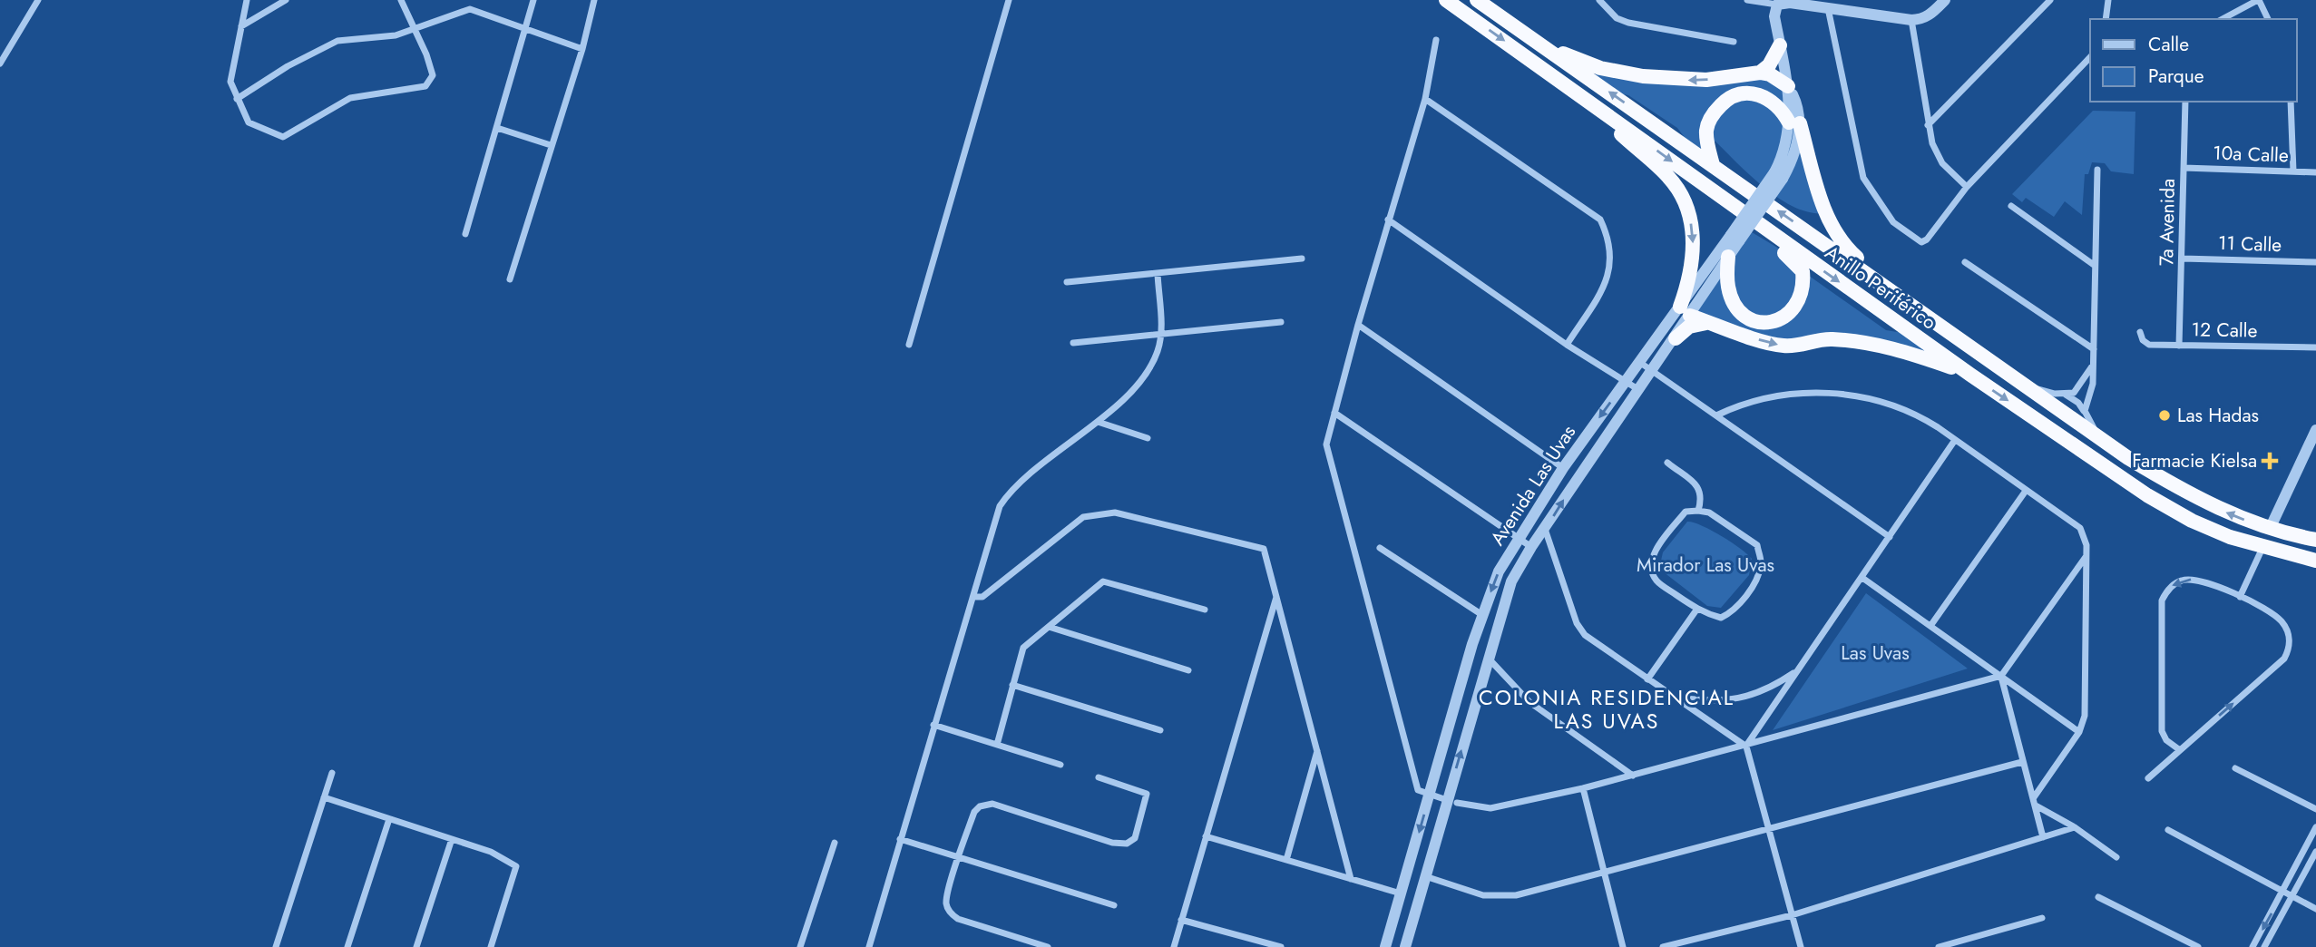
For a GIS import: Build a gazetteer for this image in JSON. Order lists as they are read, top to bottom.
{
  "streets": {
    "highway": ["Anillo Periférico"],
    "street": [
      "10a Calle",
      "7a Avenida",
      "11 Calle",
      "12 Calle",
      "Avenida Las Uvas"
    ]
  },
  "crossings": [
    ["10a Calle", "7a Avenida"],
    ["7a Avenida", "11 Calle"],
    ["7a Avenida", "12 Calle"]
  ],
  "districts": ["COLONIA RESIDENCIAL LAS UVAS"],
  "parks": ["Mirador Las Uvas", "Las Uvas"],
  "places": {
    "other": ["Las Hadas"],
    "health": ["Farmacie Kielsa"]
  },
  "legend": ["Calle", "Parque"]
}
